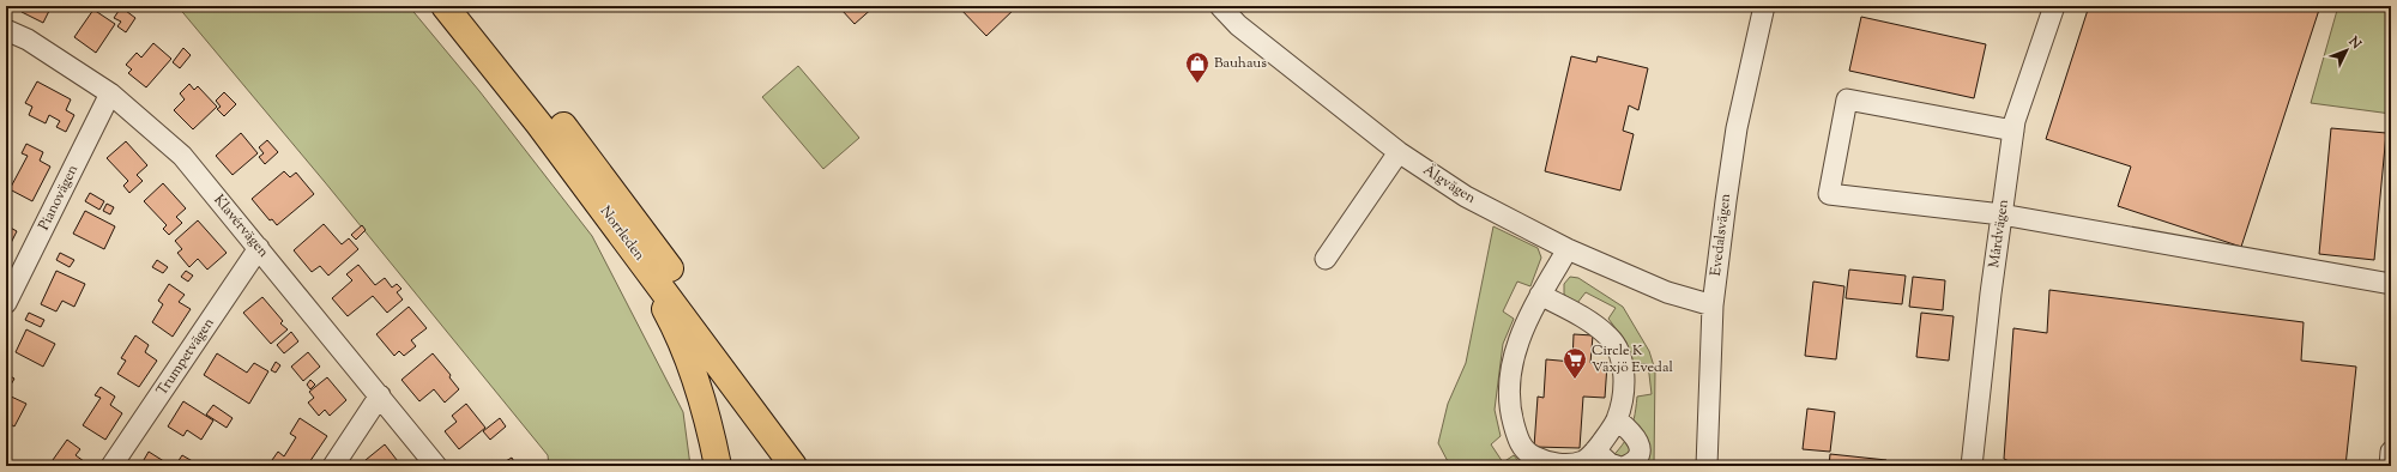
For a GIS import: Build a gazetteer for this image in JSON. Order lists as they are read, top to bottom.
{
  "streets": {
    "highway": ["Norrleden"],
    "street": [
      "Älgvägen",
      "Pianovägen",
      "Klavérvägen",
      "Mårdvägen",
      "Evedalsvägen",
      "Trumpetvägen"
    ]
  },
  "crossings": [
    ["Älgvägen", "Evedalsvägen"],
    ["Pianovägen", "Klavérvägen"],
    ["Klavérvägen", "Trumpetvägen"]
  ],
  "places": {
    "shop": ["Bauhaus"],
    "supermarket": ["Circle K Växjö Evedal"]
  },
  "north": "top right"
}
